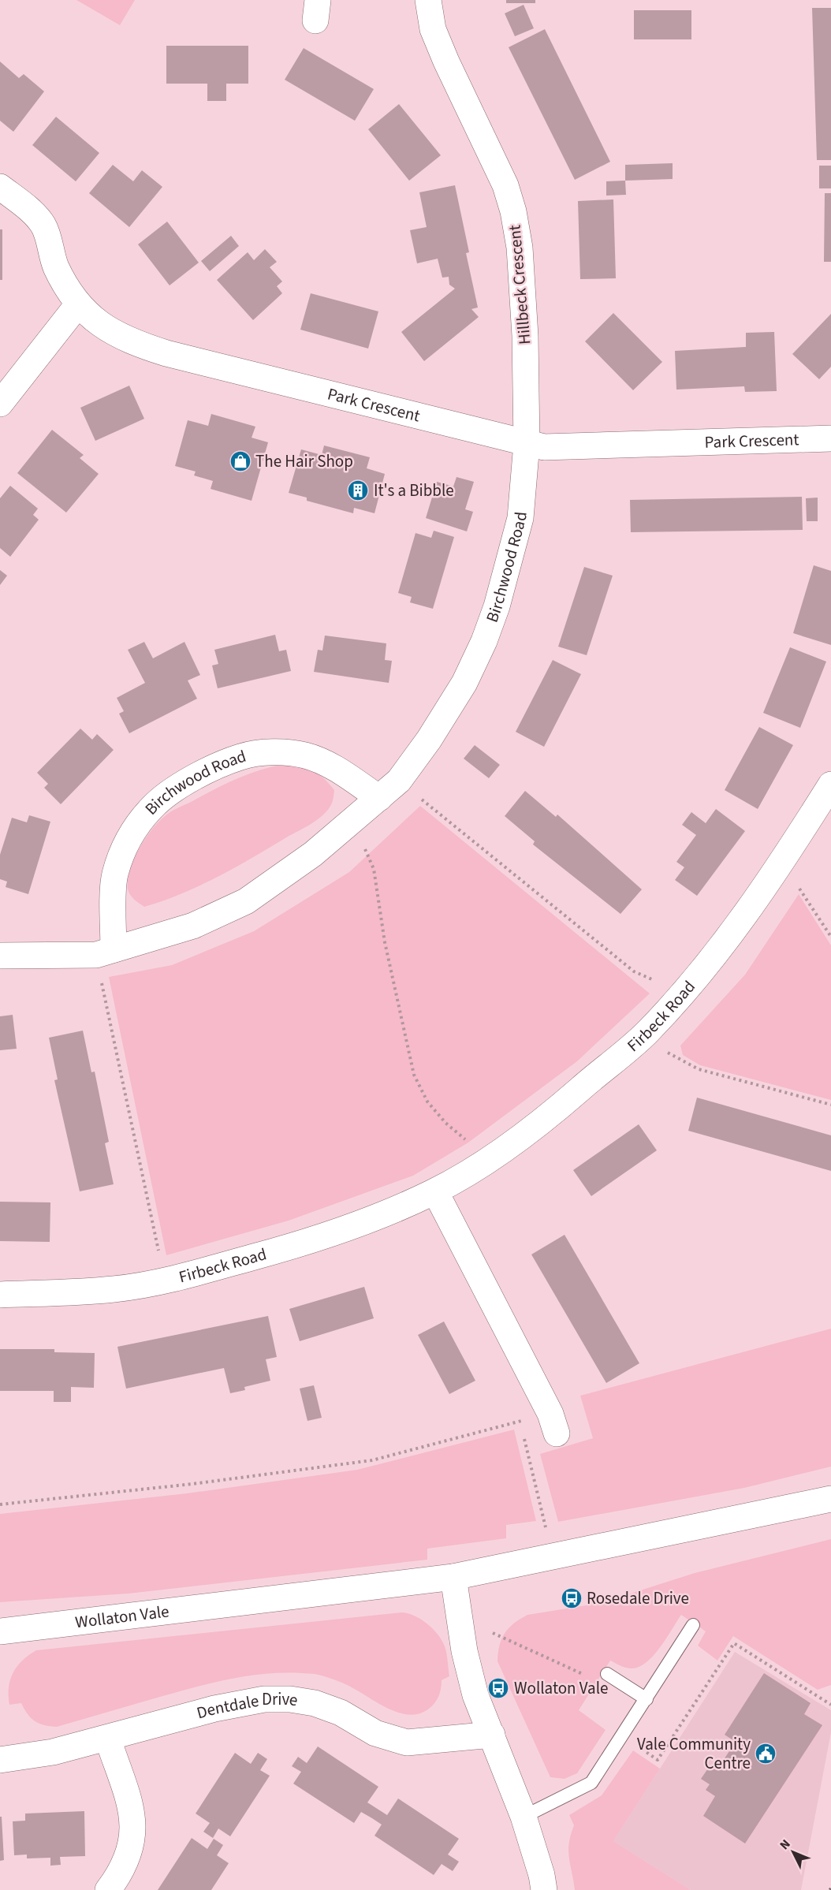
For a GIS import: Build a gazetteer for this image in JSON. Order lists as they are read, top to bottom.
{
  "streets": {
    "street": [
      "Hillbeck Crescent",
      "Park Crescent",
      "Birchwood Road",
      "Firbeck Road",
      "Wollaton Vale",
      "Dentdale Drive"
    ]
  },
  "crossings": [
    ["Hillbeck Crescent", "Park Crescent"],
    ["Hillbeck Crescent", "Birchwood Road"],
    ["Park Crescent", "Birchwood Road"]
  ],
  "places": {
    "shop": ["The Hair Shop"],
    "building": ["It's a Bibble"],
    "bus stop": ["Rosedale Drive", "Wollaton Vale"],
    "public building": ["Vale Community Centre"]
  },
  "north": "top left"
}
